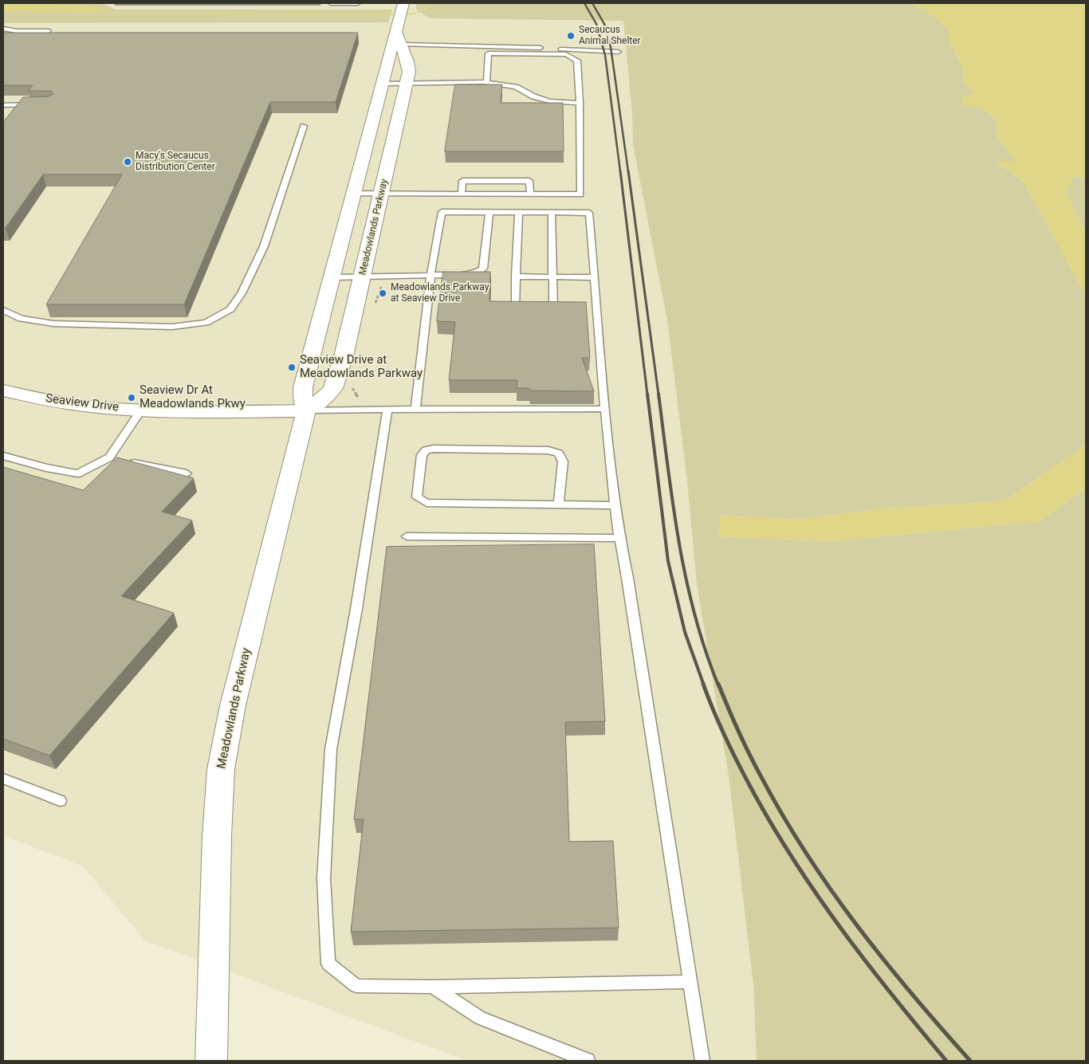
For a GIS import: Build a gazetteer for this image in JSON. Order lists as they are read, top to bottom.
{
  "streets": {
    "street": ["Meadowlands Parkway", "Seaview Drive"]
  },
  "crossings": [
    ["Meadowlands Parkway", "Seaview Drive"]
  ],
  "places": [
    "Secaucus Animal Shelter",
    "Macy's Secaucus Distribution Center",
    "Meadowlands Parkway at Seaview Drive",
    "Seaview Drive at Meadowlands Parkway",
    "Seaview Dr At Meadowlands Pkwy"
  ]
}
